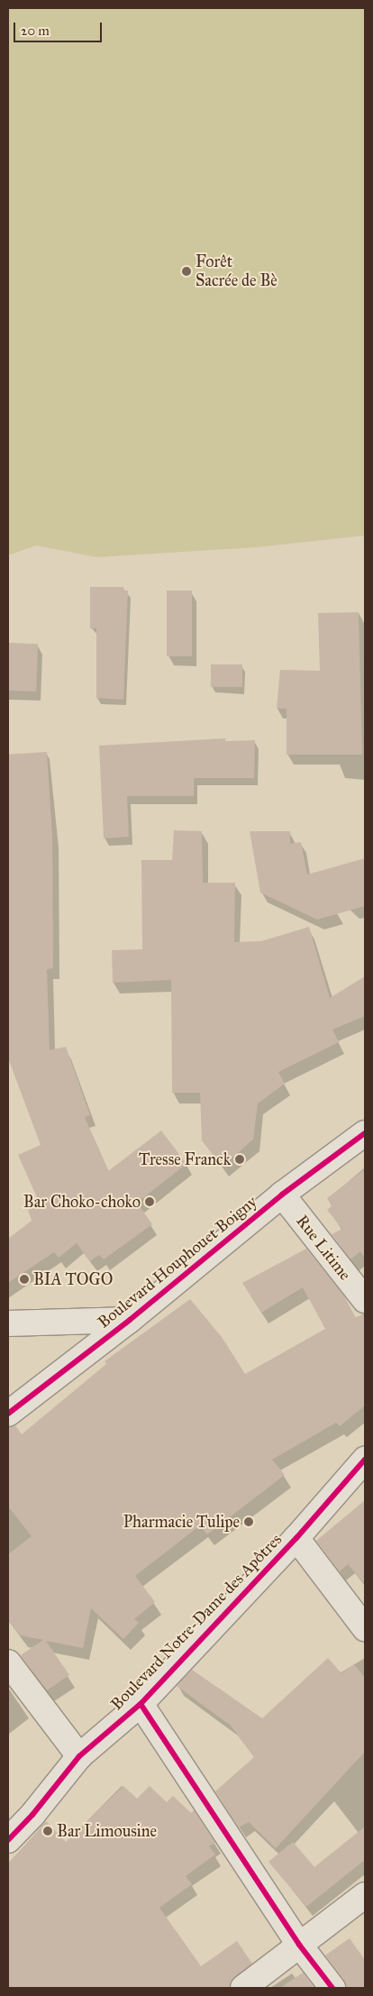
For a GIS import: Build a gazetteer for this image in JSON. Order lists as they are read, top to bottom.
{
  "streets": {
    "street": ["Rue Litime", "Boulevard Houphouet Boigny", "Boulevard Notre-Dame des Apôtres"]
  },
  "crossings": [
    ["Rue Litime", "Boulevard Houphouet Boigny"]
  ],
  "places": [
    "Forêt Sacrée de Bè",
    "Tresse Franck",
    "Bar Choko-choko",
    "BIA TOGO",
    "Pharmacie Tulipe",
    "Bar Limousine"
  ],
  "scale_bar": "20 m"
}
